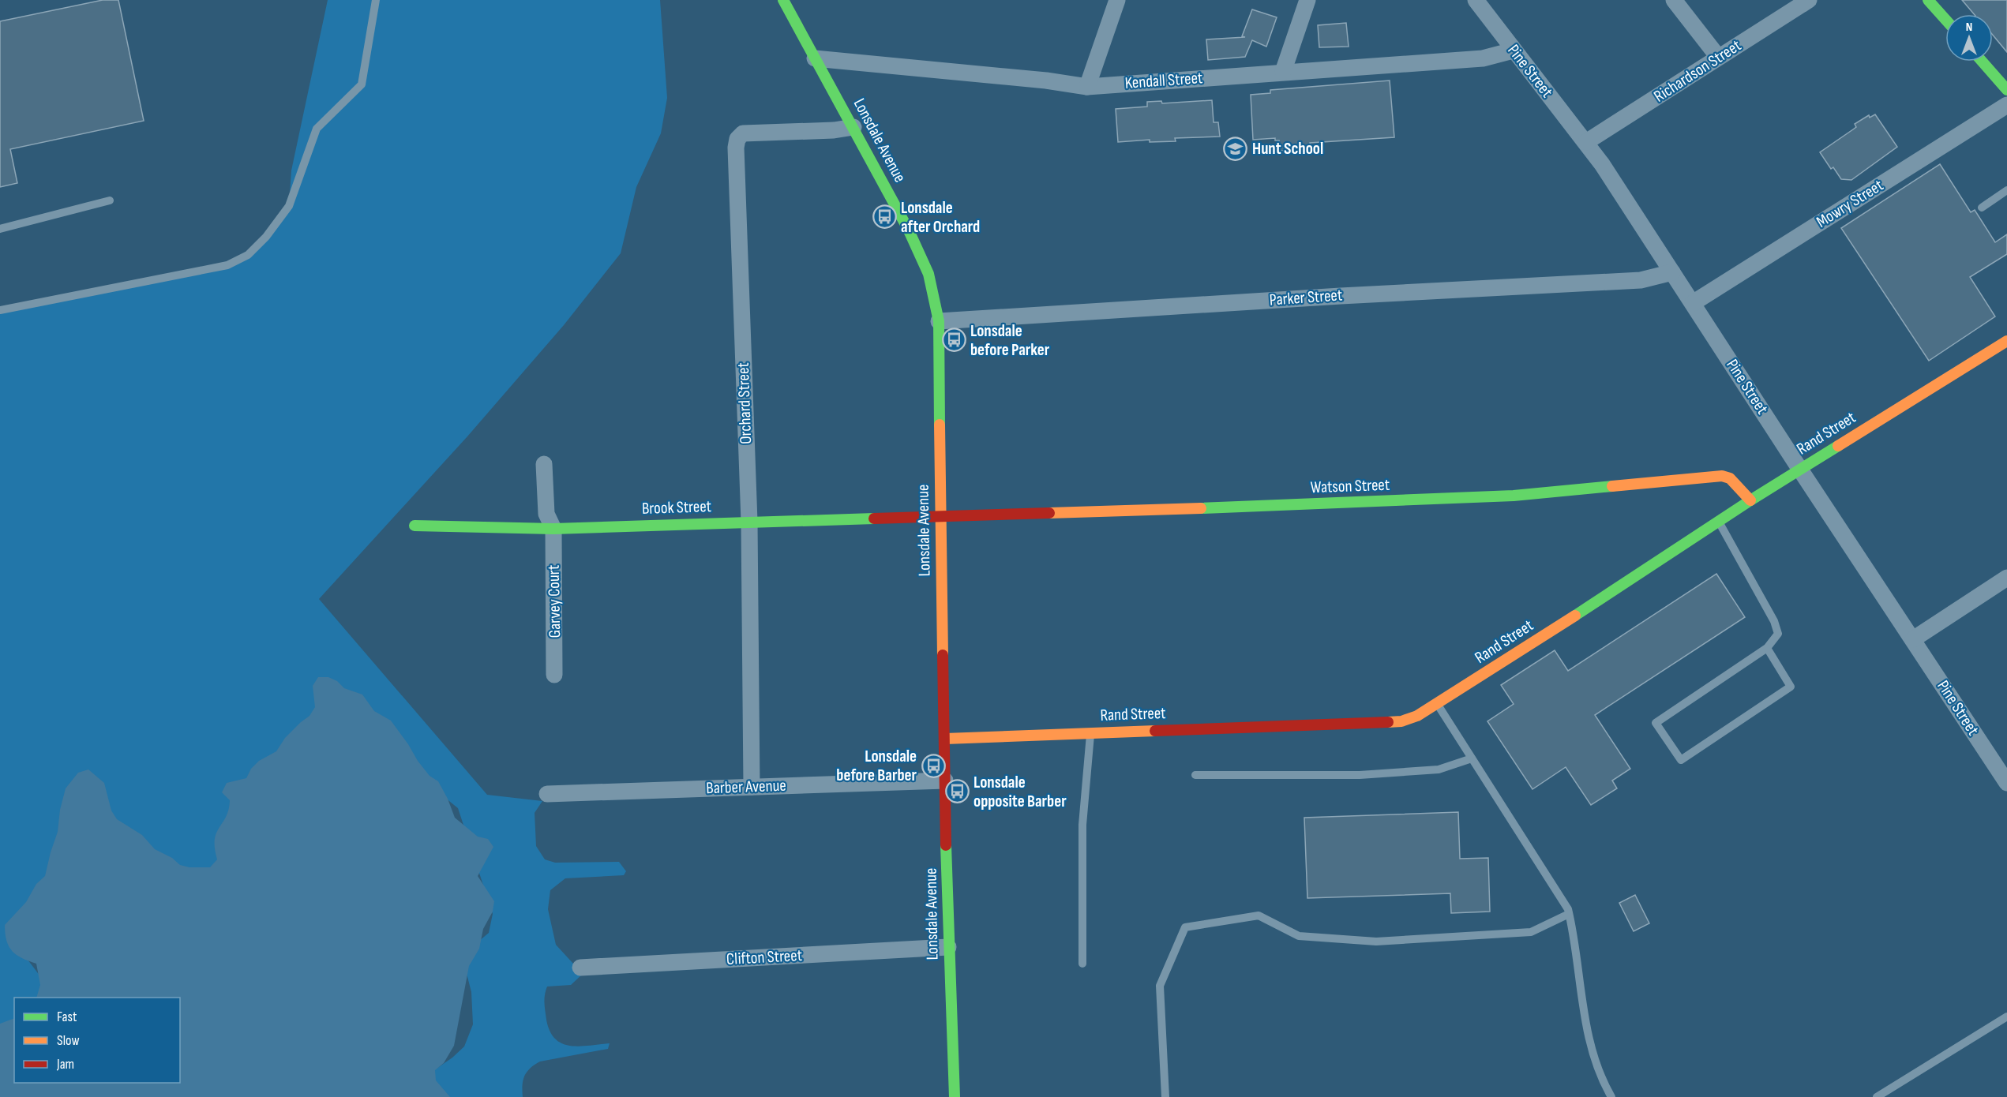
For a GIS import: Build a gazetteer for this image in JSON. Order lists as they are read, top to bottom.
{
  "streets": {
    "street": [
      "Pine Street",
      "Richardson Street",
      "Kendall Street",
      "Lonsdale Avenue",
      "Mowry Street",
      "Parker Street",
      "Orchard Street",
      "Rand Street",
      "Watson Street",
      "Brook Street",
      "Garvey Court",
      "Barber Avenue",
      "Clifton Street"
    ]
  },
  "crossings": [
    ["Pine Street", "Richardson Street"],
    ["Pine Street", "Kendall Street"],
    ["Pine Street", "Mowry Street"],
    ["Pine Street", "Parker Street"],
    ["Pine Street", "Rand Street"],
    ["Kendall Street", "Lonsdale Avenue"],
    ["Lonsdale Avenue", "Parker Street"],
    ["Lonsdale Avenue", "Orchard Street"],
    ["Lonsdale Avenue", "Rand Street"],
    ["Lonsdale Avenue", "Watson Street"],
    ["Lonsdale Avenue", "Brook Street"],
    ["Lonsdale Avenue", "Barber Avenue"],
    ["Lonsdale Avenue", "Clifton Street"],
    ["Orchard Street", "Brook Street"],
    ["Orchard Street", "Barber Avenue"],
    ["Rand Street", "Watson Street"],
    ["Watson Street", "Brook Street"],
    ["Brook Street", "Garvey Court"]
  ],
  "places": {
    "school or university": ["Hunt School"],
    "bus stop": [
      "Lonsdale after Orchard",
      "Lonsdale before Parker",
      "Lonsdale before Barber",
      "Lonsdale opposite Barber"
    ]
  },
  "legend": ["Fast", "Slow", "Jam"],
  "north": "top"
}
